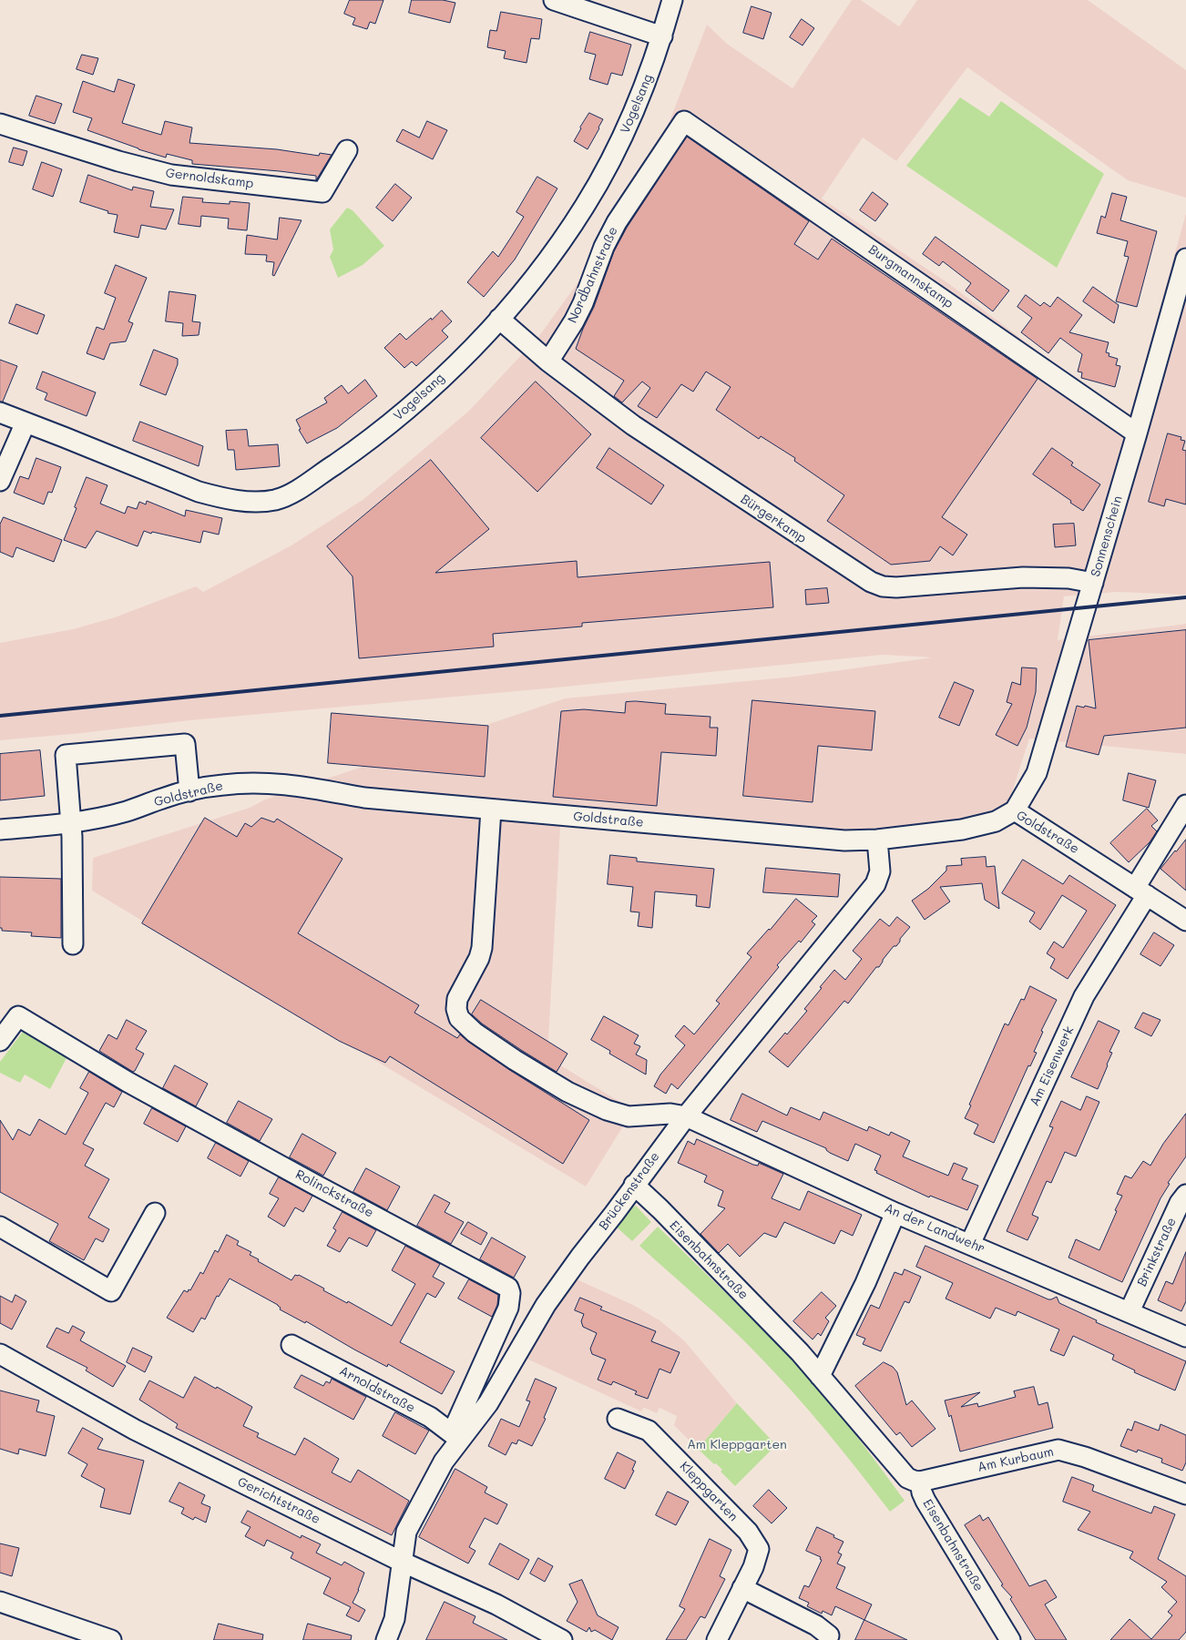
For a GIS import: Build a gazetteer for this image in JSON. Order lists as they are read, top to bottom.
{
  "streets": {
    "street": [
      "Vogelsang",
      "Gernoldskamp",
      "Nordbahnstraße",
      "Burgmannskamp",
      "Bürgerkamp",
      "Sonnenschein",
      "Goldstraße",
      "Am Eisenwerk",
      "Brückenstraße",
      "Rolinckstraße",
      "An der Landwehr",
      "Brinkstraße",
      "Eisenbahnstraße",
      "Arnoldstraße",
      "Am Kurbaum",
      "Kleppgarten",
      "Gerichtstraße"
    ]
  },
  "crossings": [
    ["Vogelsang", "Bürgerkamp"],
    ["Nordbahnstraße", "Burgmannskamp"],
    ["Nordbahnstraße", "Bürgerkamp"],
    ["Burgmannskamp", "Sonnenschein"],
    ["Bürgerkamp", "Sonnenschein"],
    ["Sonnenschein", "Goldstraße"],
    ["Goldstraße", "Am Eisenwerk"],
    ["Goldstraße", "Brückenstraße"],
    ["Goldstraße", "An der Landwehr"],
    ["Am Eisenwerk", "An der Landwehr"],
    ["Brückenstraße", "Rolinckstraße"],
    ["Brückenstraße", "An der Landwehr"],
    ["Brückenstraße", "Eisenbahnstraße"],
    ["Brückenstraße", "Arnoldstraße"],
    ["Brückenstraße", "Gerichtstraße"],
    ["Rolinckstraße", "Arnoldstraße"],
    ["An der Landwehr", "Brinkstraße"],
    ["Eisenbahnstraße", "Am Kurbaum"]
  ],
  "parks": ["Am Kleppgarten"]
}
